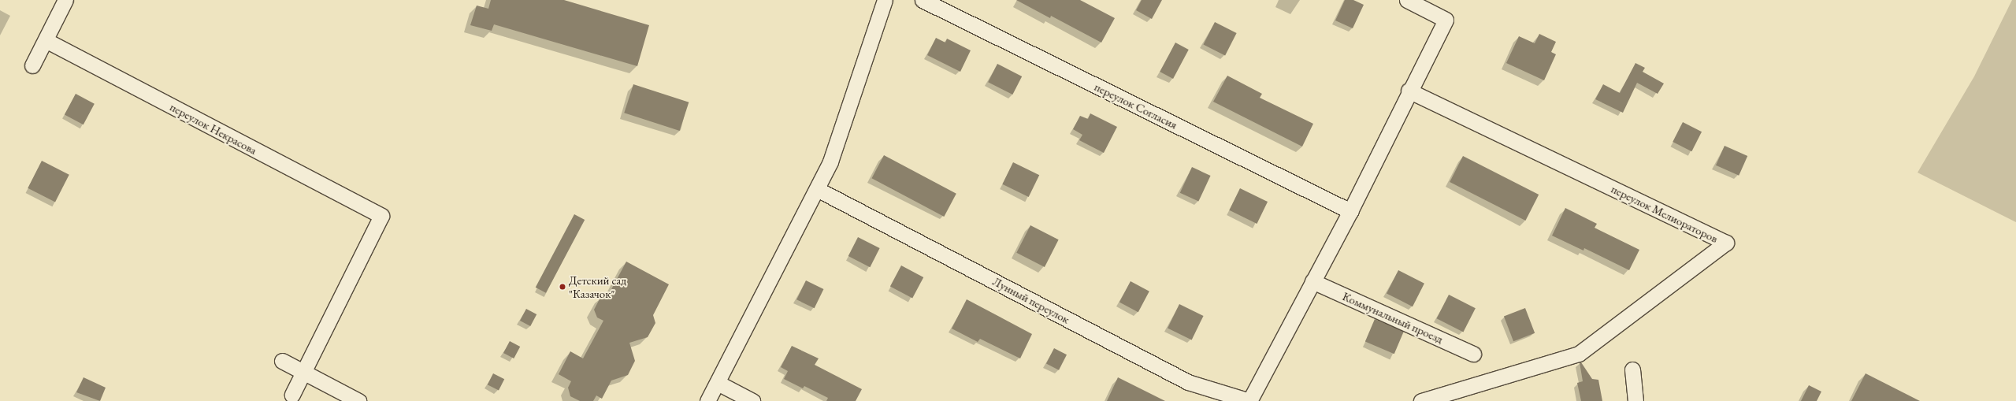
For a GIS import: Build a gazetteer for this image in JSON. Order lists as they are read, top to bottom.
{
  "streets": {
    "street": [
      "переулок Согласия",
      "переулок Некрасова",
      "переулок Мелиораторов",
      "Лунный переулок",
      "Коммунальный проезд"
    ]
  },
  "places": ["Детский сад \"Казачок\""]
}
